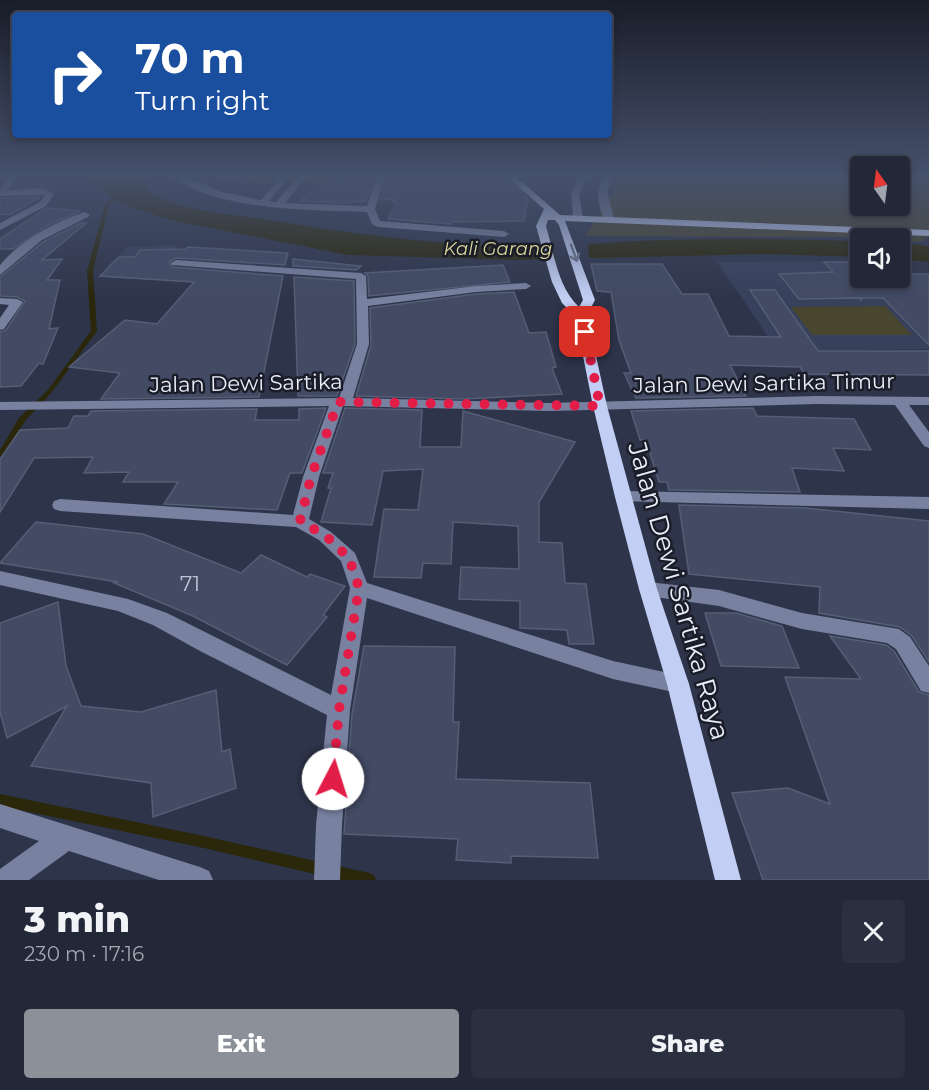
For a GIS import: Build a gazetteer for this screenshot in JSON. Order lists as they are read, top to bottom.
{
  "streets": {
    "main road": ["Jalan Dewi Sartika Raya"],
    "street": ["Jalan Dewi Sartika", "Jalan Dewi Sartika Timur"]
  },
  "crossings": [
    ["Jalan Dewi Sartika", "Jalan Dewi Sartika Timur"],
    ["Jalan Dewi Sartika", "Jalan Dewi Sartika Raya"],
    ["Jalan Dewi Sartika Timur", "Jalan Dewi Sartika Raya"]
  ],
  "water": ["Kali Garang"],
  "house_numbers": ["71"],
  "north": "top",
  "page": {
    "turn": ["70 m", "Turn right"],
    "heading": ["3 min", "230 m · 17:16"],
    "buttons": ["Exit", "Share"]
  }
}
